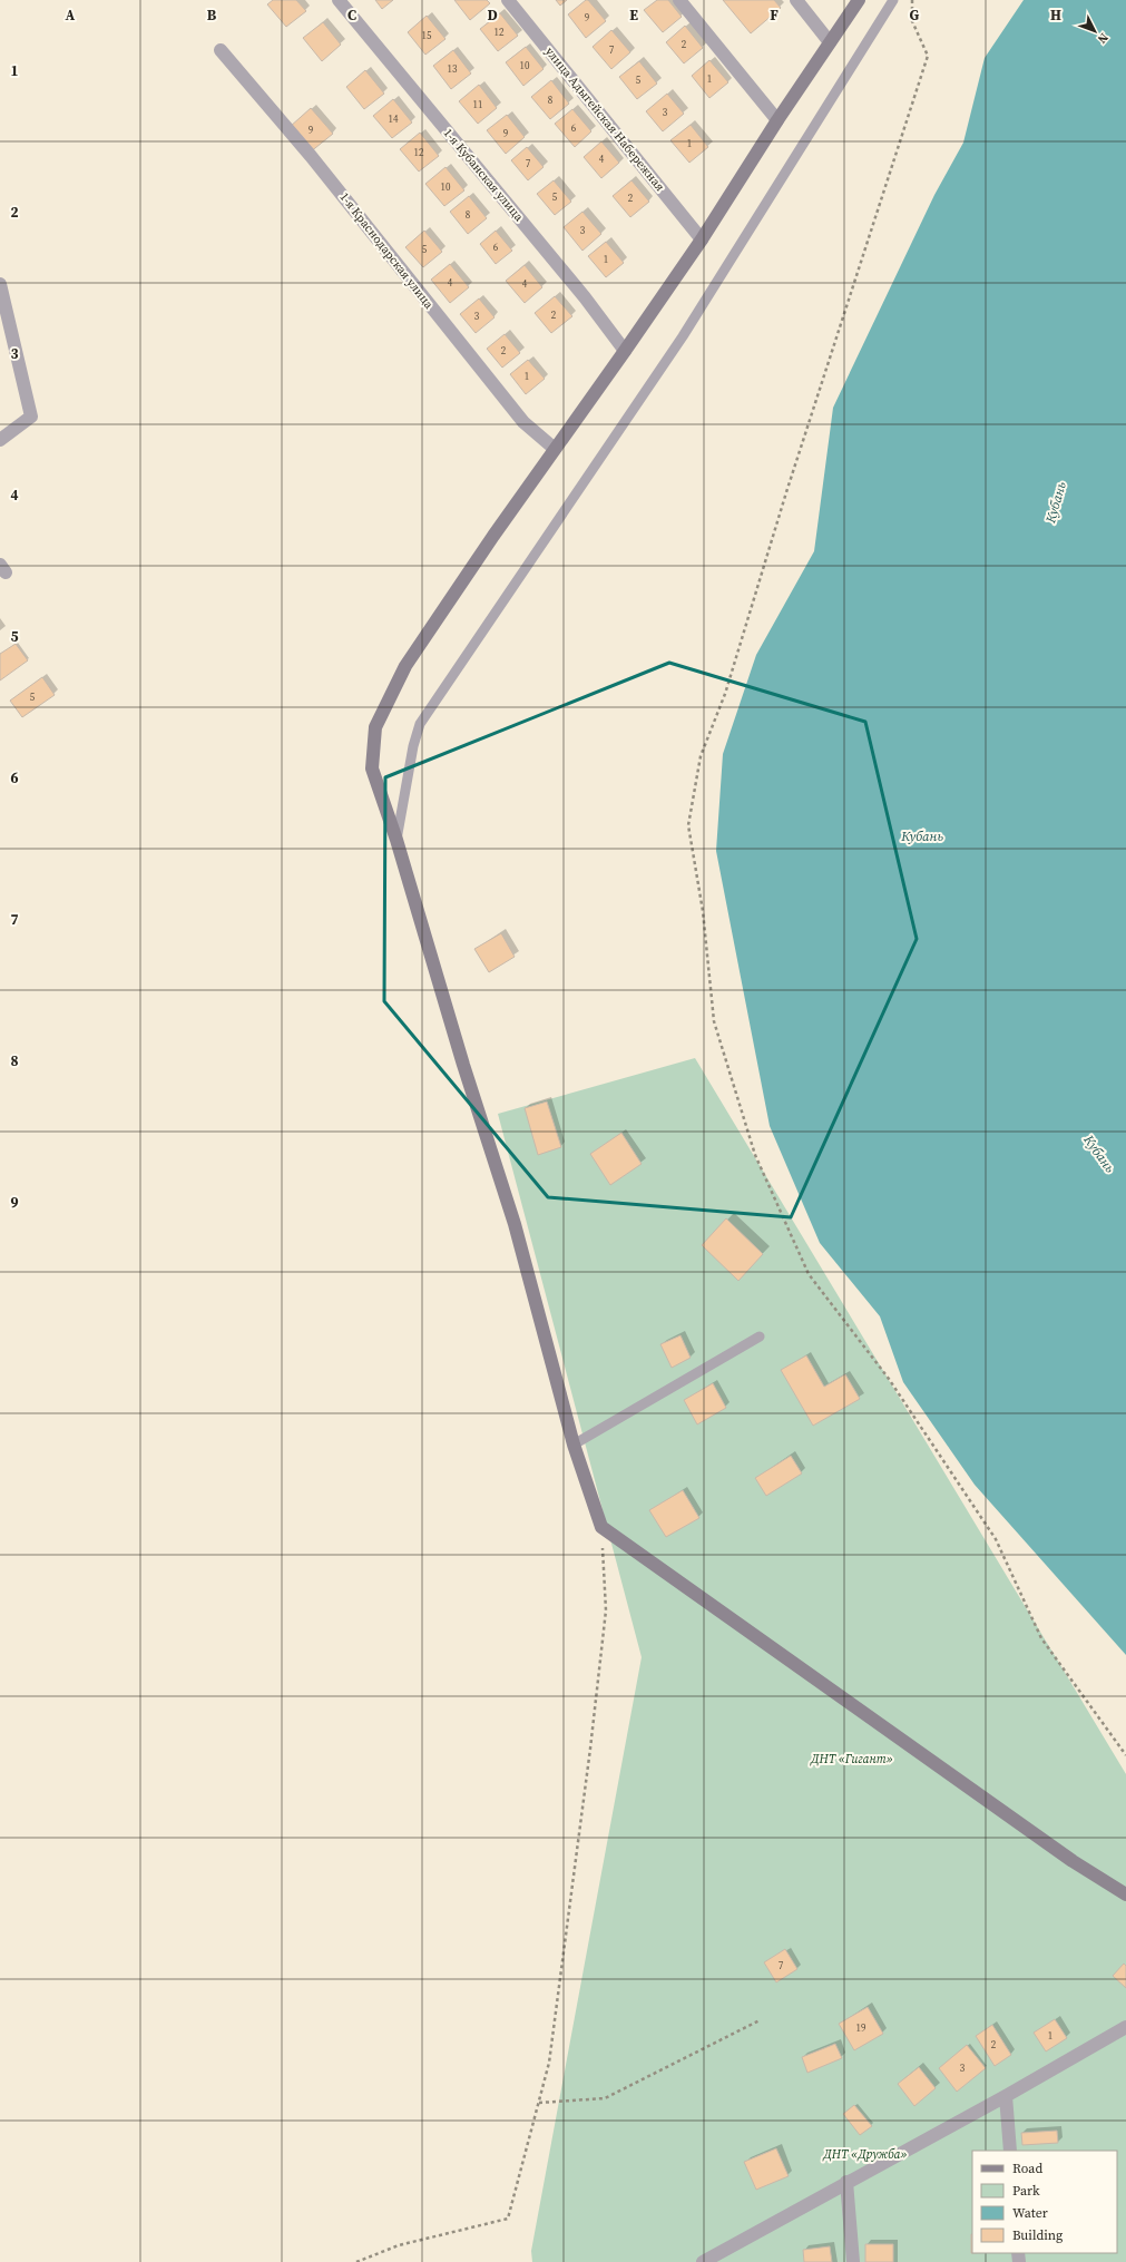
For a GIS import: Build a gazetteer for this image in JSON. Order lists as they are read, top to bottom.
{
  "streets": {
    "street": ["улица Адыгейская Набережная", "1-я Кубанская улица", "1-я Краснодарская улица"]
  },
  "water": ["Кубань"],
  "parks": ["ДНТ «Гигант»", "ДНТ «Дружба»"],
  "house_numbers": [
    "9",
    "12",
    "15",
    "2",
    "7",
    "10",
    "13",
    "1",
    "5",
    "8",
    "11",
    "3",
    "14",
    "6",
    "9",
    "9",
    "1",
    "12",
    "4",
    "7",
    "10",
    "5",
    "2",
    "8",
    "3",
    "6",
    "5",
    "1",
    "4",
    "4",
    "2",
    "3",
    "2",
    "1",
    "5",
    "7",
    "19",
    "1",
    "2",
    "3"
  ],
  "legend": [
    "Road",
    "Park",
    "Water",
    "Building"
  ],
  "north": "bottom right",
  "grid": {
    "columns": [
      "A",
      "B",
      "C",
      "D",
      "E",
      "F",
      "G",
      "H"
    ],
    "rows": [
      "1",
      "2",
      "3",
      "4",
      "5",
      "6",
      "7",
      "8",
      "9"
    ]
  }
}
